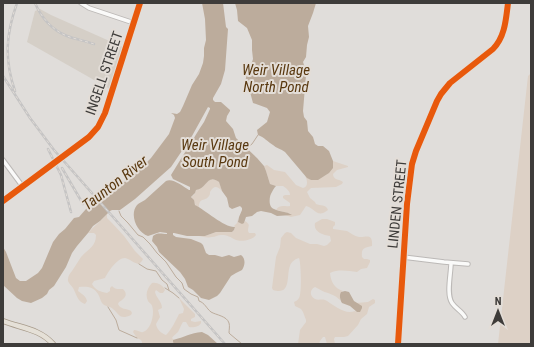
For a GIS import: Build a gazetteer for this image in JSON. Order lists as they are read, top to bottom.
{
  "streets": {
    "street": ["INGELL STREET", "LINDEN STREET"]
  },
  "water": ["Weir Village North Pond", "Weir Village South Pond", "Taunton River"],
  "north": "top"
}
